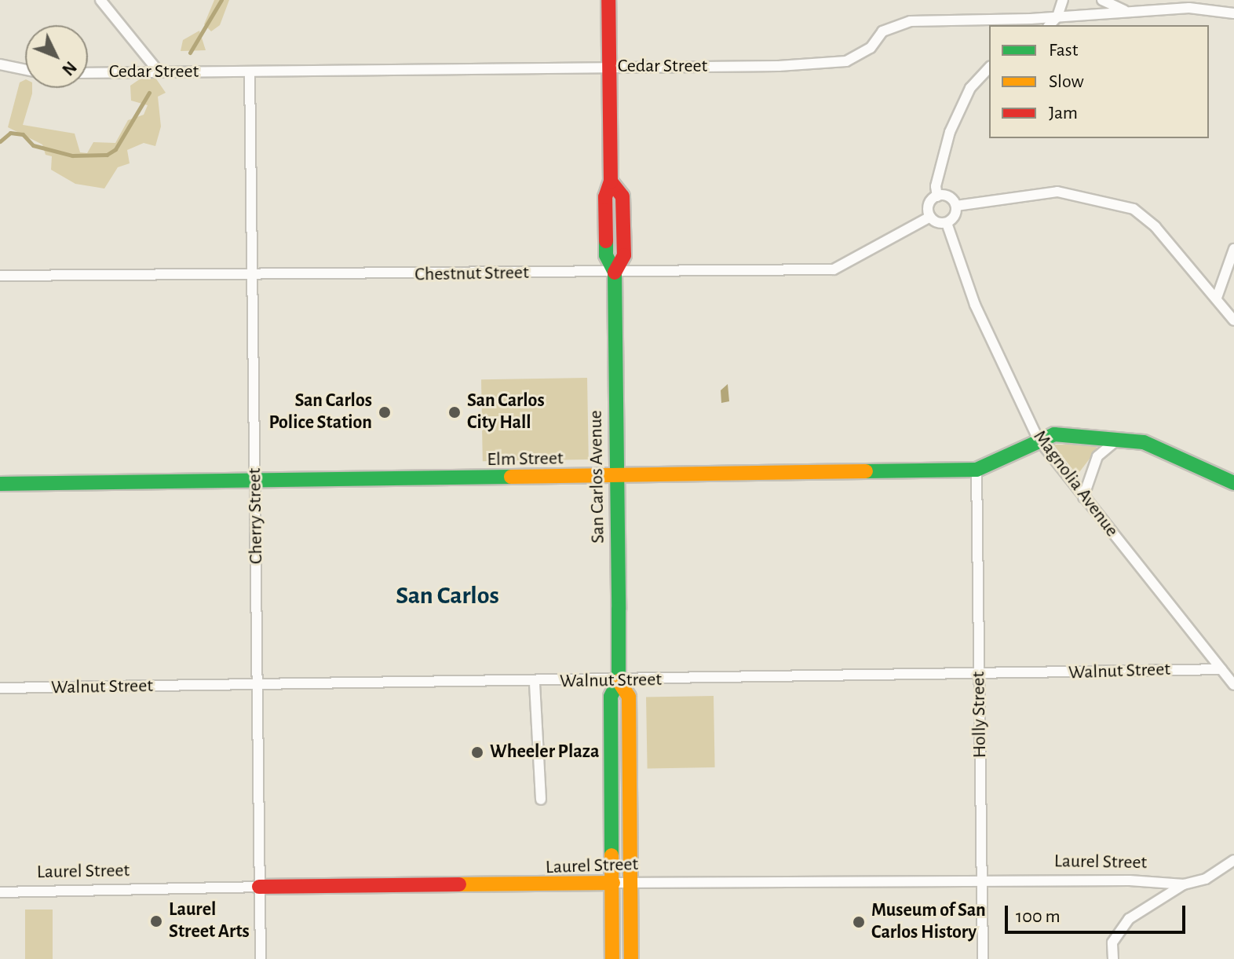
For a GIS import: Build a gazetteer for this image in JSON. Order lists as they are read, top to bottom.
{
  "streets": {
    "street": [
      "Cedar Street",
      "Chestnut Street",
      "Elm Street",
      "San Carlos Avenue",
      "Magnolia Avenue",
      "Cherry Street",
      "Walnut Street",
      "Holly Street",
      "Laurel Street"
    ]
  },
  "crossings": [
    ["Cedar Street", "San Carlos Avenue"],
    ["Cedar Street", "Cherry Street"],
    ["Chestnut Street", "San Carlos Avenue"],
    ["Chestnut Street", "Magnolia Avenue"],
    ["Chestnut Street", "Cherry Street"],
    ["Elm Street", "San Carlos Avenue"],
    ["Elm Street", "Magnolia Avenue"],
    ["Elm Street", "Cherry Street"],
    ["Elm Street", "Holly Street"],
    ["San Carlos Avenue", "Walnut Street"],
    ["San Carlos Avenue", "Laurel Street"],
    ["Magnolia Avenue", "Walnut Street"],
    ["Cherry Street", "Walnut Street"],
    ["Cherry Street", "Laurel Street"],
    ["Walnut Street", "Holly Street"],
    ["Holly Street", "Laurel Street"]
  ],
  "districts": ["San Carlos"],
  "places": [
    "San Carlos Police Station",
    "San Carlos City Hall",
    "Wheeler Plaza",
    "Laurel Street Arts",
    "Museum of San Carlos History"
  ],
  "legend": ["Fast", "Slow", "Jam"],
  "scale_bar": "100 m",
  "north": "bottom right"
}
